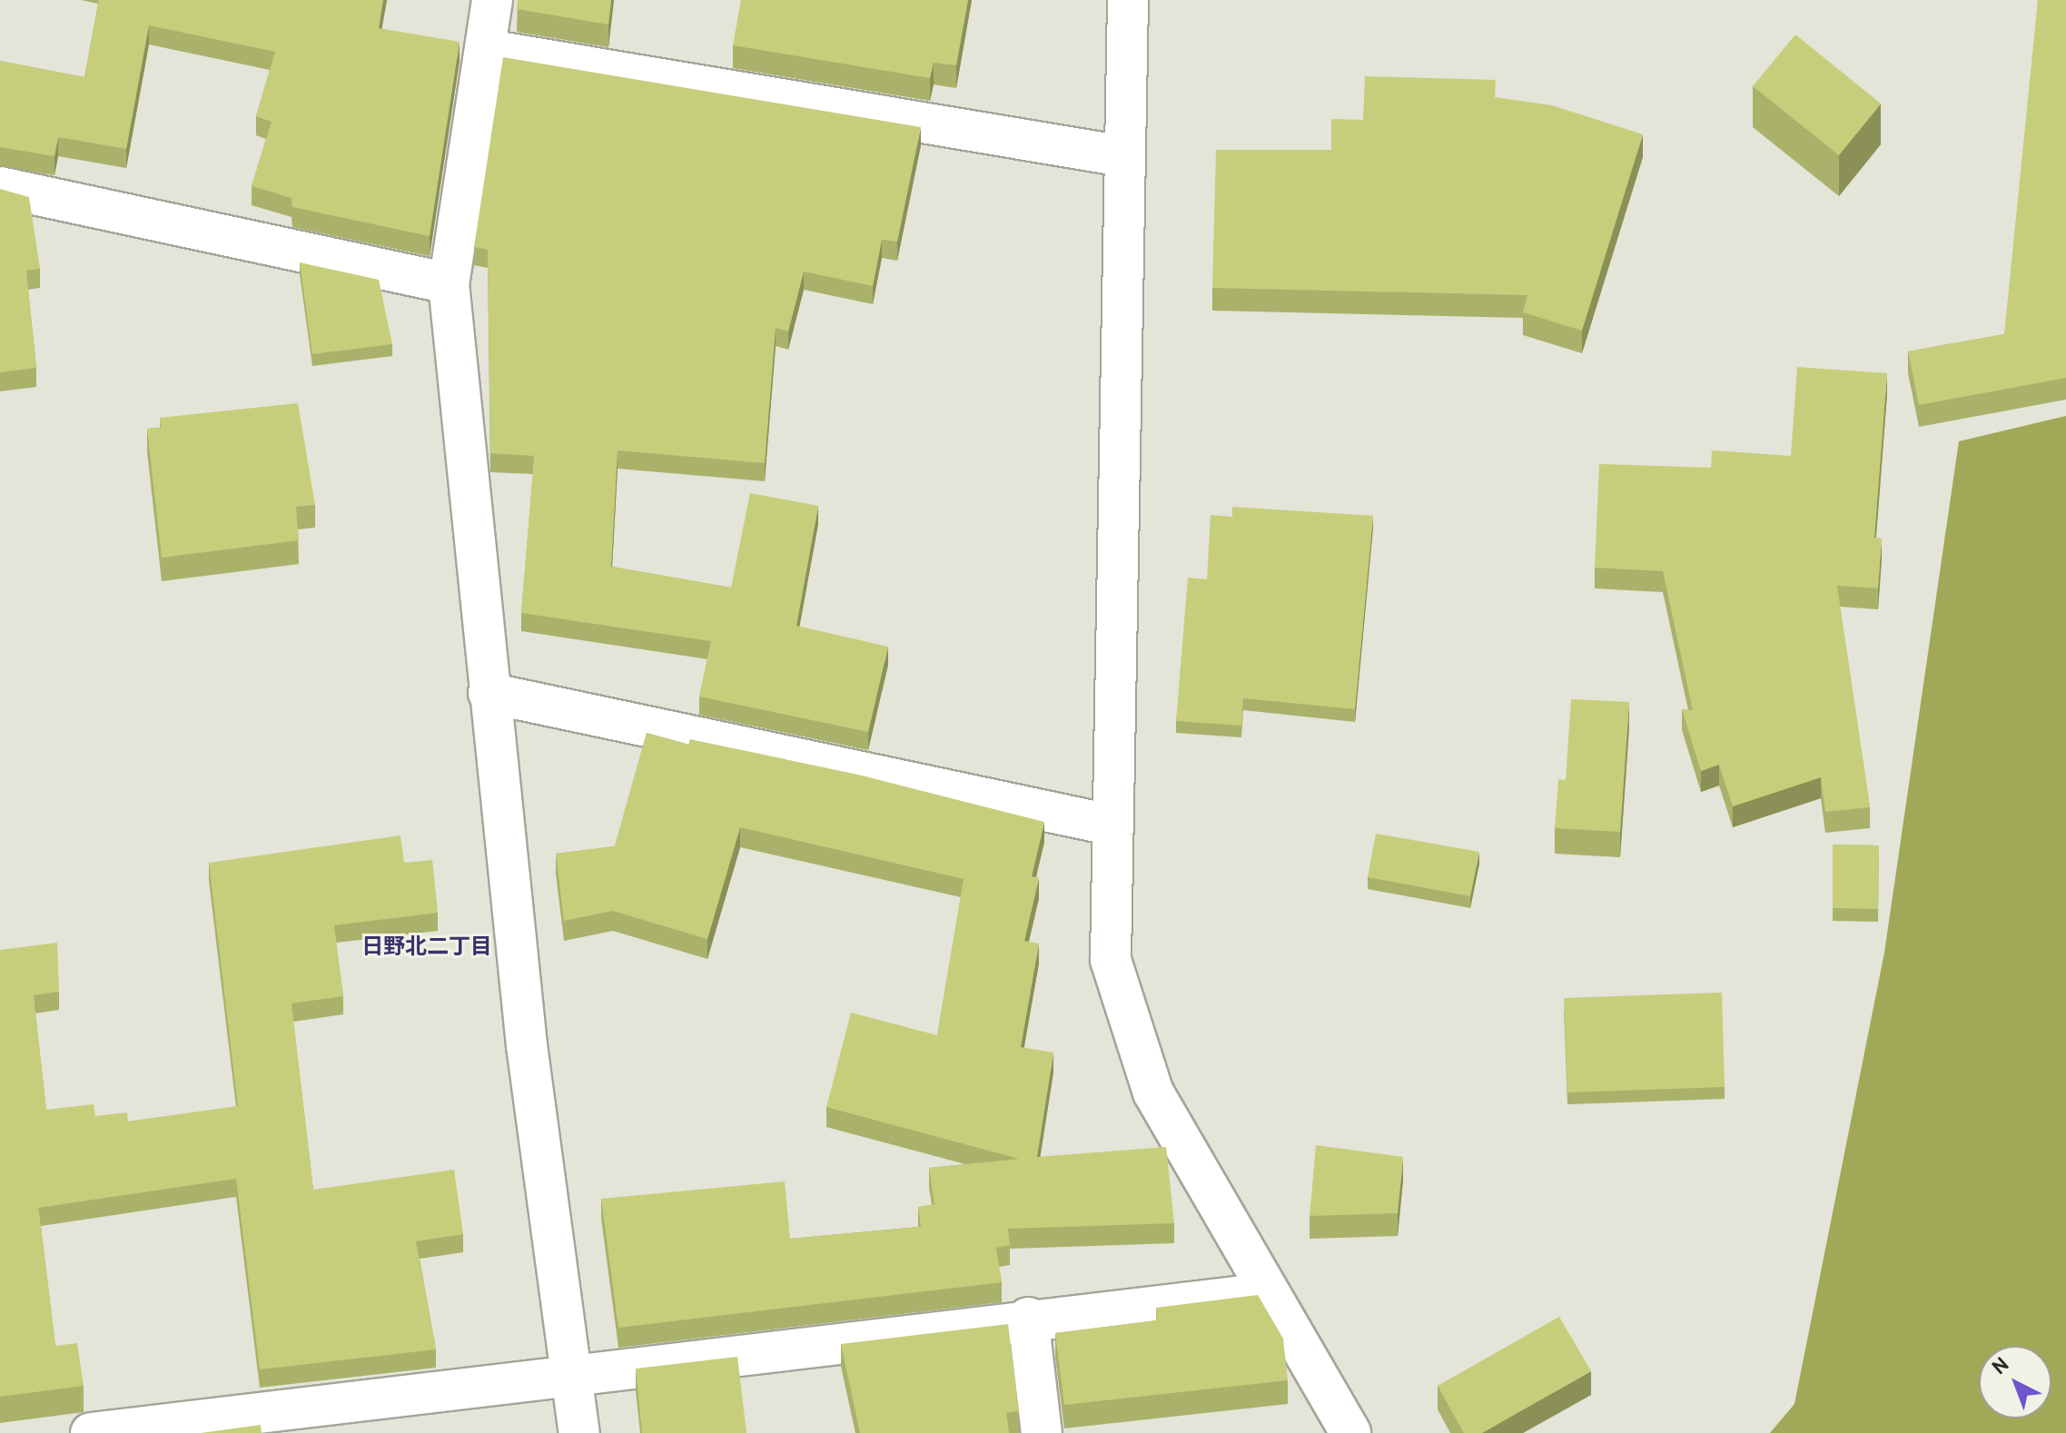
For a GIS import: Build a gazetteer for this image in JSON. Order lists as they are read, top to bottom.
{
  "districts": ["日野北二丁目"],
  "north": "top left"
}
